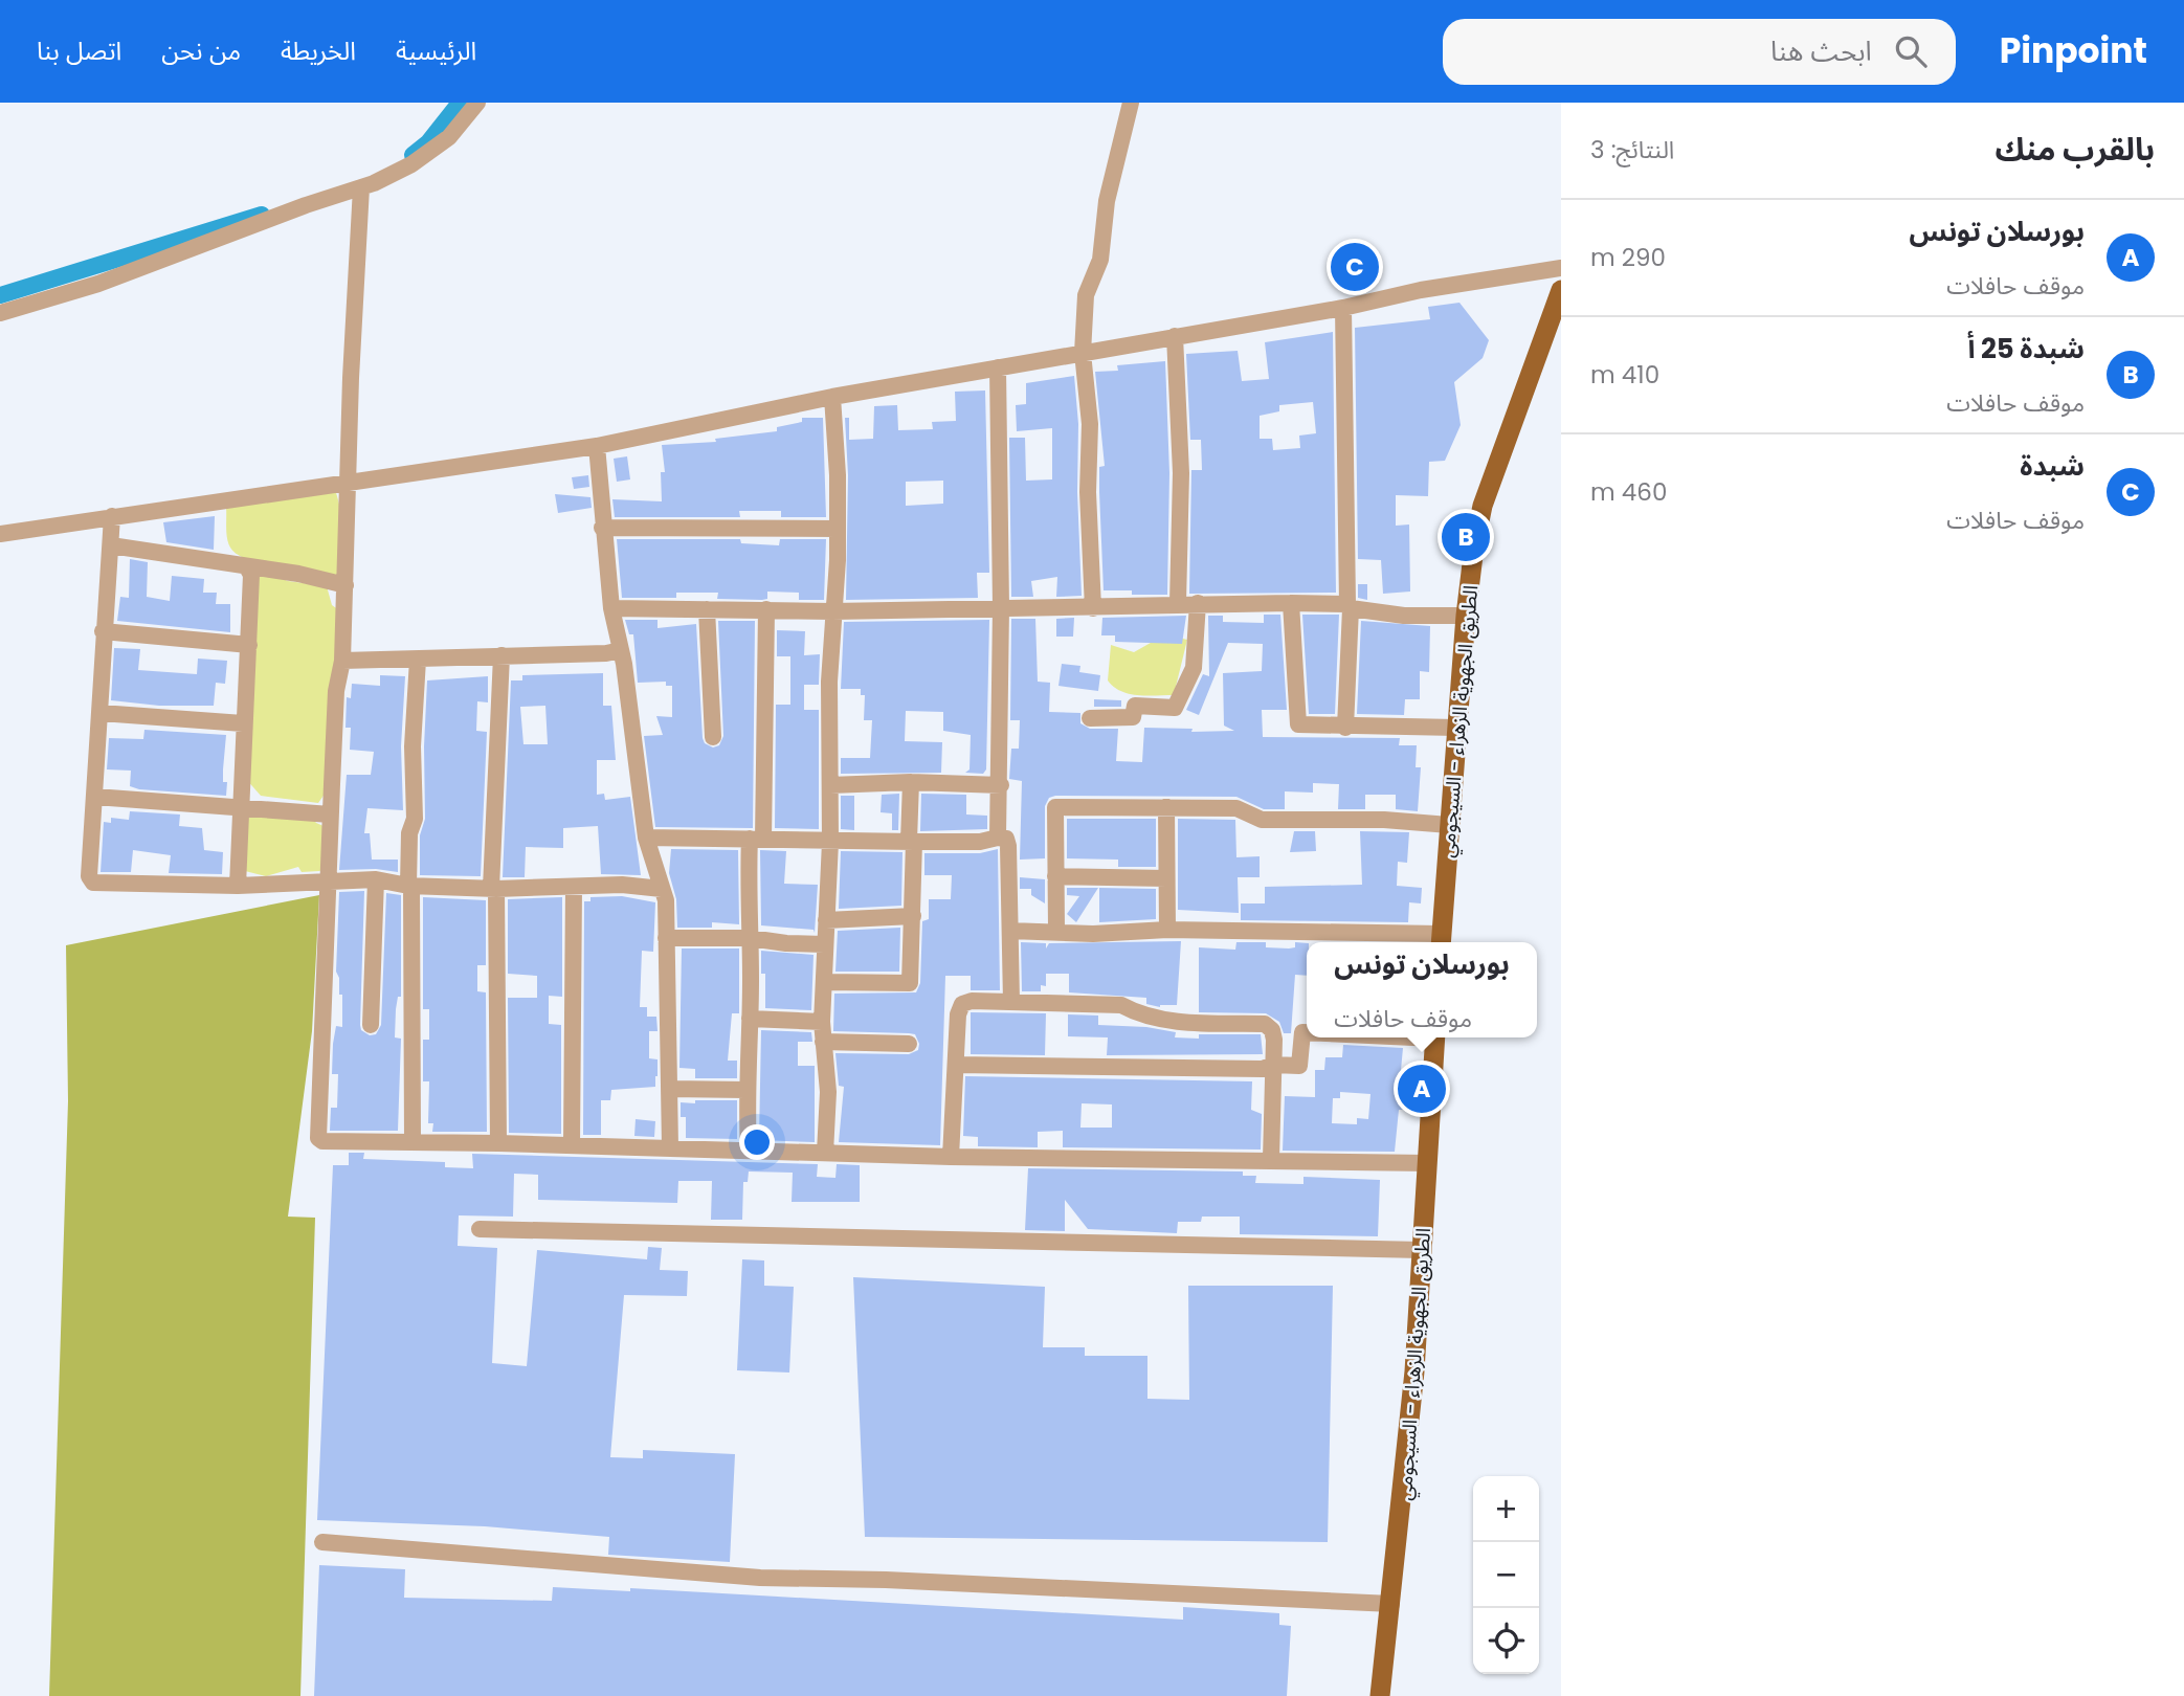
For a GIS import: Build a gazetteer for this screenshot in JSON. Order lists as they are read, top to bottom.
{
  "streets": {
    "main road": ["الطريق الجهوية الزهراء - السيجومي"]
  },
  "page": {
    "header": "Pinpoint",
    "search": "ابحث هنا",
    "nav": [
      "الرئيسية",
      "الخريطة",
      "من نحن",
      "اتصل بنا"
    ],
    "heading": ["بالقرب منك", "النتائج: 3"],
    "list": [
      {
        "mark": "A",
        "name": "بورسلان تونس",
        "note": "موقف حافلات",
        "value": "290 m"
      },
      {
        "mark": "B",
        "name": "شبدة 25 أ",
        "note": "موقف حافلات",
        "value": "410 m"
      },
      {
        "mark": "C",
        "name": "شبدة",
        "note": "موقف حافلات",
        "value": "460 m"
      }
    ],
    "pins": ["C", "B", "A"],
    "popup": ["بورسلان تونس", "موقف حافلات"],
    "map_buttons": ["+", "−"]
  }
}
